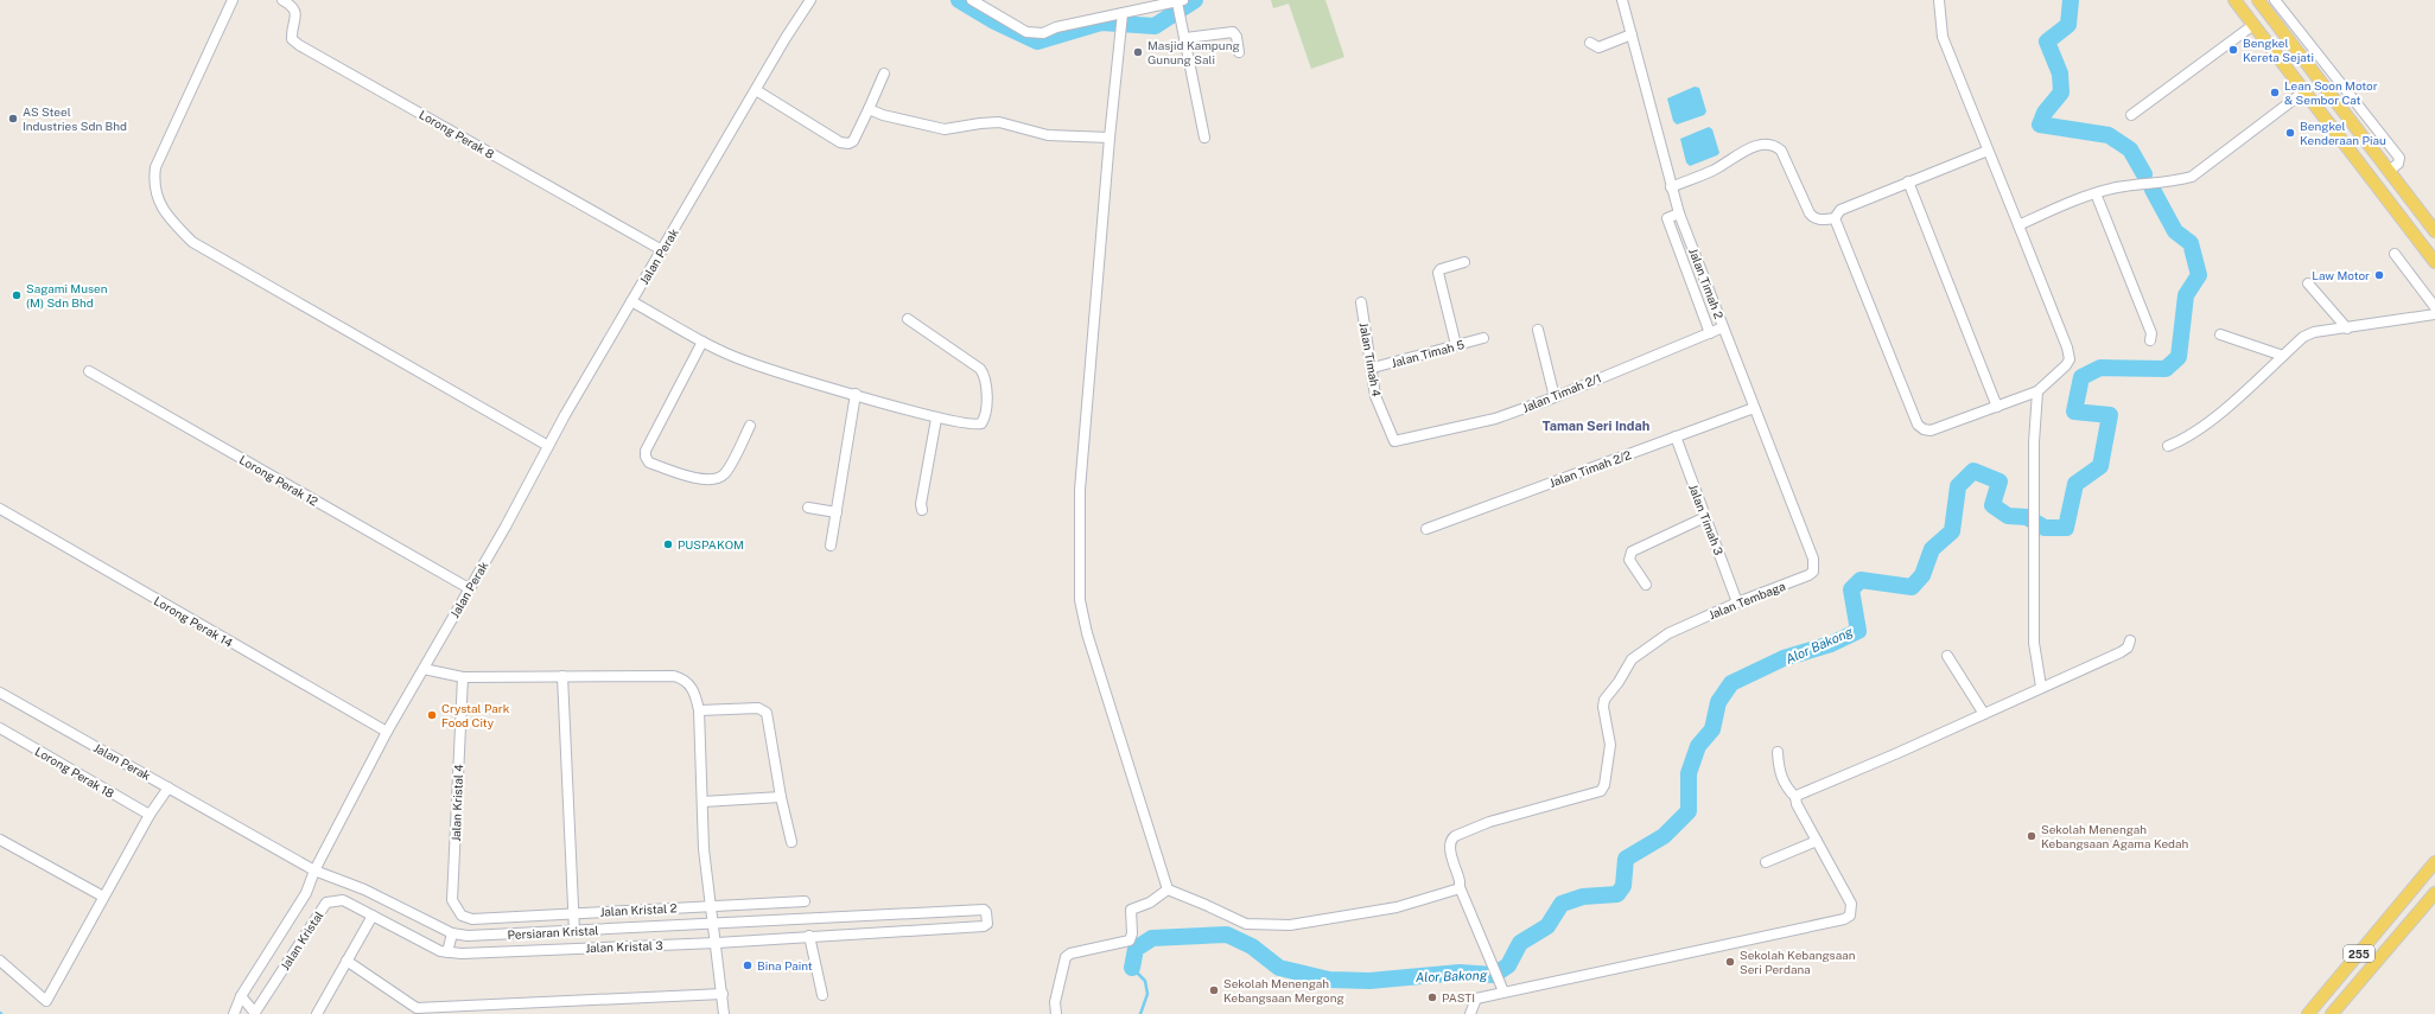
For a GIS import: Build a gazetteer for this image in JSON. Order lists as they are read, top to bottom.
{
  "streets": {
    "main road": ["255"],
    "street": [
      "Lorong Perak 8",
      "Jalan Perak",
      "Jalan Timah 2",
      "Jalan Timah 5",
      "Jalan Timah 4",
      "Jalan Timah 2/1",
      "Jalan Timah 2/2",
      "Lorong Perak 12",
      "Jalan Timah 3",
      "Jalan Tembaga",
      "Lorong Perak 14",
      "Lorong Perak 18",
      "Jalan Kristal 4",
      "Jalan Kristal 2",
      "Persiaran Kristal",
      "Jalan Kristal",
      "Jalan Kristal 3"
    ]
  },
  "crossings": [
    ["Lorong Perak 8", "Jalan Perak"],
    ["Jalan Perak", "Lorong Perak 12"],
    ["Jalan Perak", "Lorong Perak 14"],
    ["Jalan Perak", "Persiaran Kristal"],
    ["Jalan Perak", "Jalan Kristal"],
    ["Jalan Timah 2", "Jalan Timah 2/1"],
    ["Jalan Timah 2", "Jalan Timah 2/2"],
    ["Jalan Timah 2", "Jalan Tembaga"],
    ["Jalan Timah 5", "Jalan Timah 4"],
    ["Jalan Timah 4", "Jalan Timah 2/1"],
    ["Jalan Timah 2/2", "Jalan Timah 3"],
    ["Jalan Timah 3", "Jalan Tembaga"],
    ["Jalan Kristal 4", "Jalan Kristal 2"],
    ["Persiaran Kristal", "Jalan Kristal"],
    ["Persiaran Kristal", "Jalan Kristal 3"],
    ["Jalan Kristal", "Jalan Kristal 3"]
  ],
  "districts": ["Taman Seri Indah"],
  "water": ["Alor Bakong"],
  "places": [
    "Bengkel Kereta Sejati",
    "Masjid Kampung Gunung Sali",
    "Lean Soon Motor & Sembor Cat",
    "AS Steel Industries Sdn Bhd",
    "Bengkel Kenderaan Piau",
    "Law Motor",
    "Sagami Musen (M) Sdn Bhd",
    "PUSPAKOM",
    "Crystal Park Food City",
    "Sekolah Menengah Kebangsaan Agama Kedah",
    "Sekolah Kebangsaan Seri Perdana",
    "Bina Paint",
    "Sekolah Menengah Kebangsaan Mergong",
    "PASTI"
  ]
}
